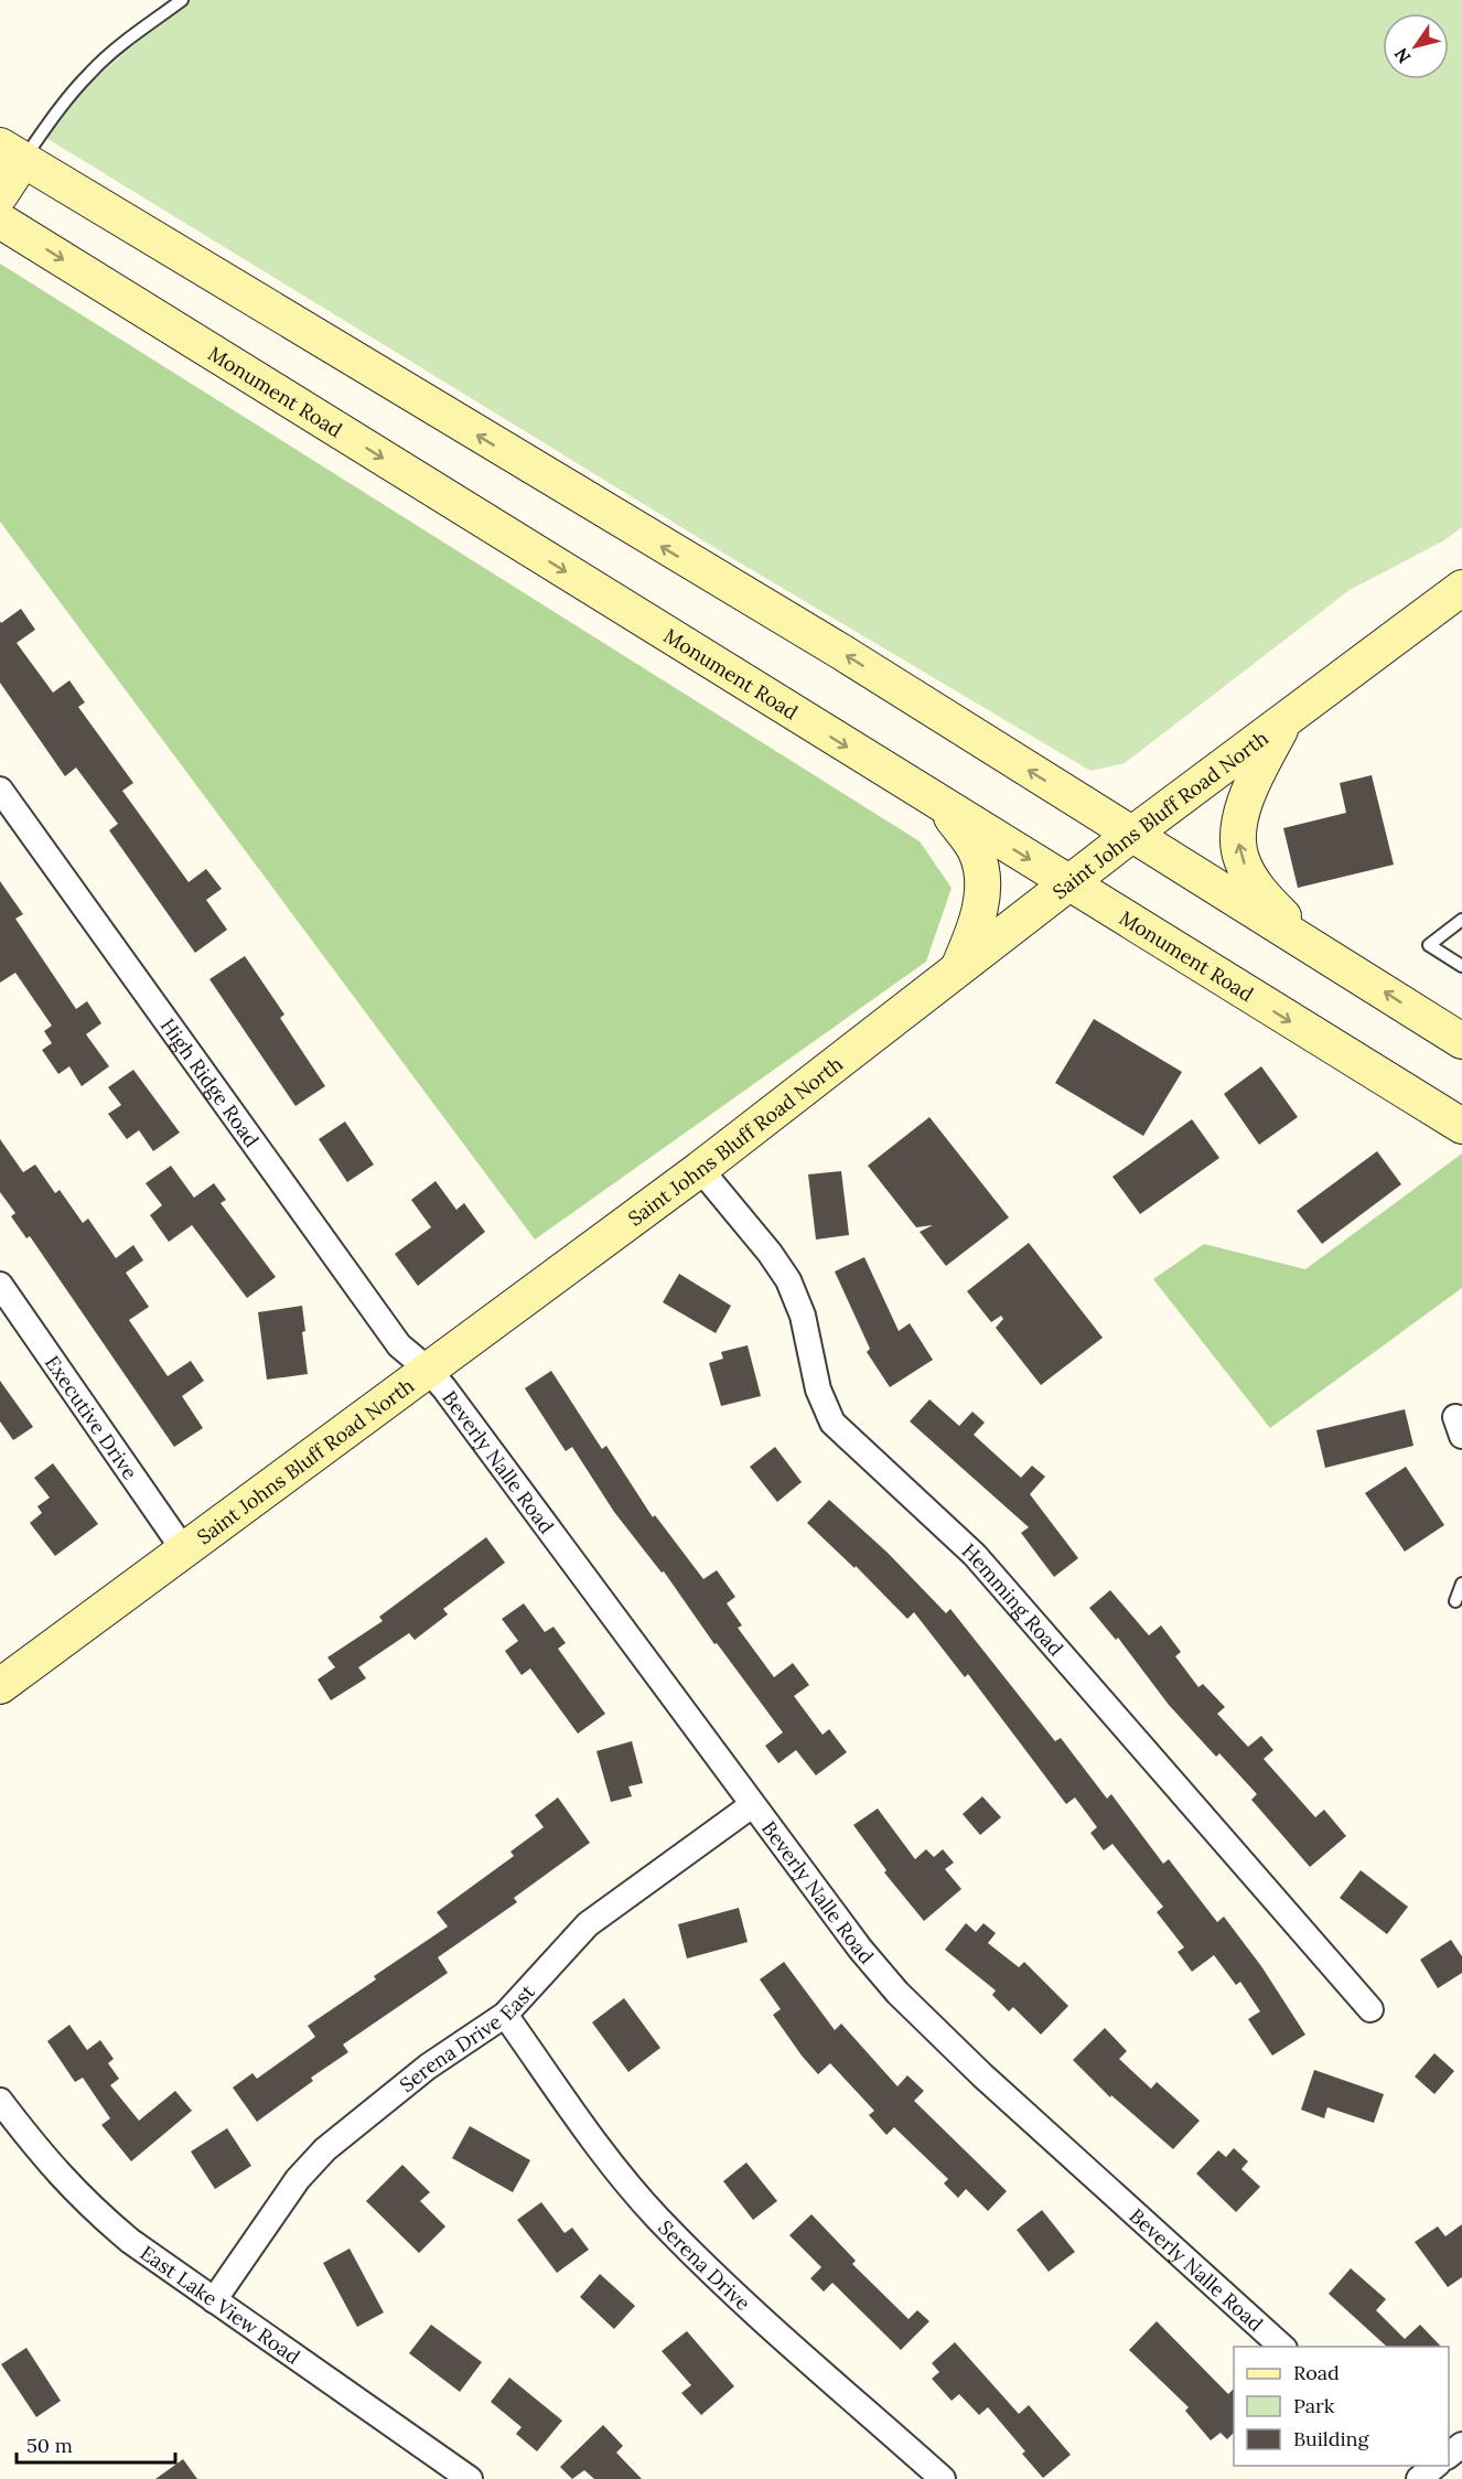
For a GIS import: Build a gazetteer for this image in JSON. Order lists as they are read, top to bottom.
{
  "streets": {
    "main road": ["Monument Road", "Saint Johns Bluff Road North"],
    "street": [
      "High Ridge Road",
      "Executive Drive",
      "Beverly Nalle Road",
      "Hemming Road",
      "Serena Drive East",
      "Serena Drive",
      "East Lake View Road"
    ]
  },
  "crossings": [
    ["Monument Road", "Saint Johns Bluff Road North"],
    ["Saint Johns Bluff Road North", "High Ridge Road"],
    ["Saint Johns Bluff Road North", "Executive Drive"],
    ["Saint Johns Bluff Road North", "Beverly Nalle Road"],
    ["Saint Johns Bluff Road North", "Hemming Road"],
    ["High Ridge Road", "Beverly Nalle Road"],
    ["Beverly Nalle Road", "Serena Drive East"],
    ["Serena Drive East", "Serena Drive"],
    ["Serena Drive East", "East Lake View Road"]
  ],
  "legend": ["Road", "Park", "Building"],
  "scale_bar": "50 m",
  "north": "bottom left"
}
